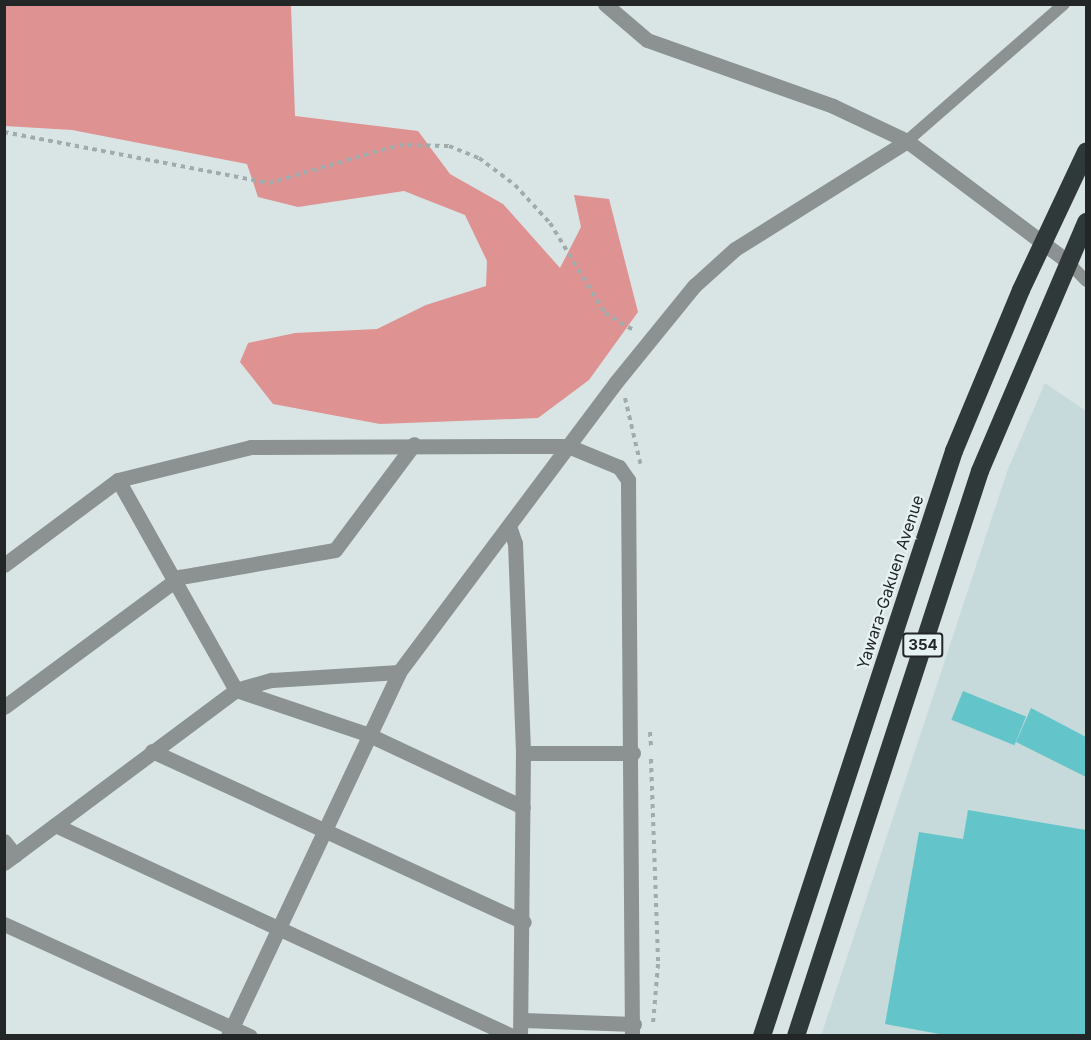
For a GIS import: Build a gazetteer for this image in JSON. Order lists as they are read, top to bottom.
{
  "streets": {
    "highway": ["Yawara-Gakuen Avenue", "354"]
  }
}
